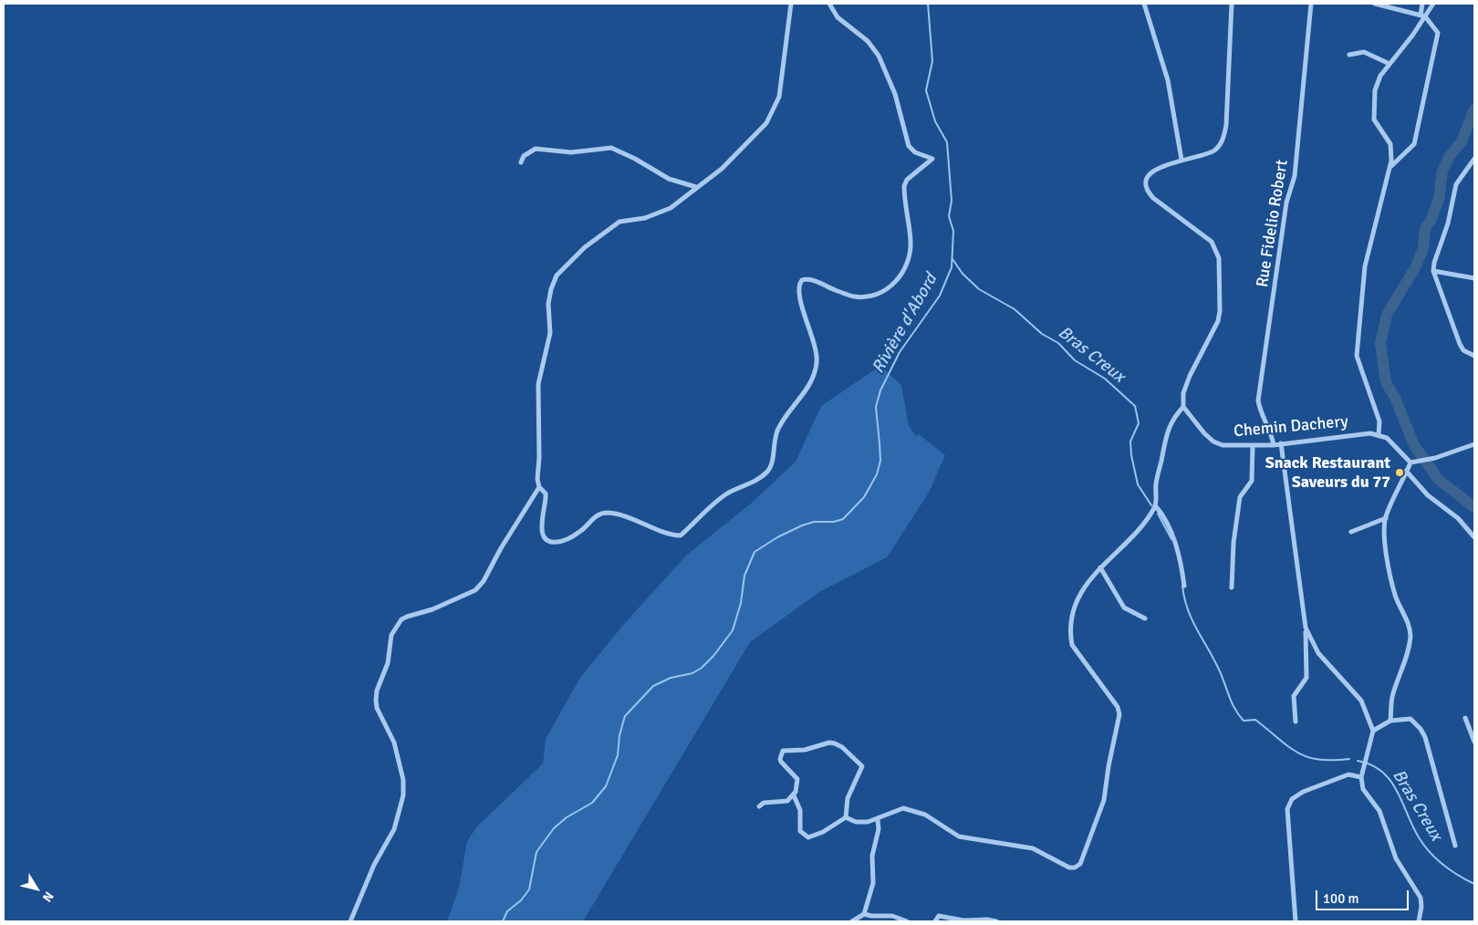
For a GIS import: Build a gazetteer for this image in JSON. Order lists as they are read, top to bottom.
{
  "streets": {
    "street": ["Rue Fidelio Robert", "Chemin Dachery"]
  },
  "crossings": [
    ["Rue Fidelio Robert", "Chemin Dachery"]
  ],
  "water": ["Rivière d'Abord", "Bras Creux"],
  "places": ["Snack Restaurant Saveurs du 77"],
  "scale_bar": "100 m",
  "north": "bottom right"
}
